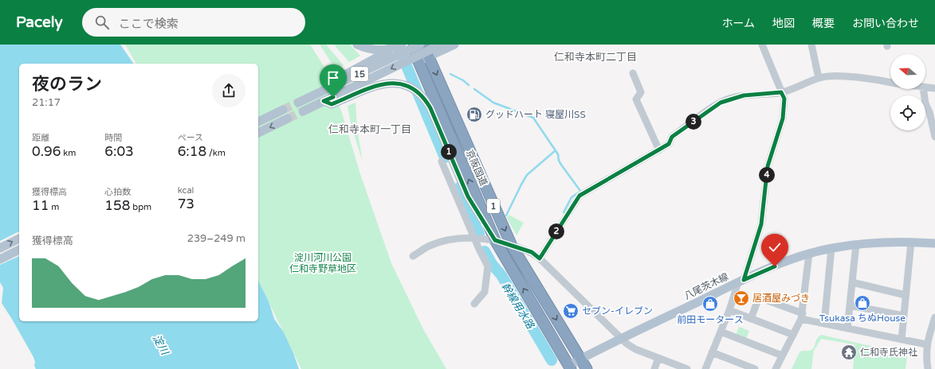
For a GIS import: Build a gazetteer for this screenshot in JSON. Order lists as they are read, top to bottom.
{
  "streets": {
    "highway": ["京阪国道", "1"],
    "main road": ["15", "八尾茨木線"]
  },
  "crossings": [
    ["京阪国道", "八尾茨木線"]
  ],
  "districts": ["仁和寺本町二丁目", "仁和寺本町一丁目"],
  "water": ["幹線用水路", "淀川"],
  "parks": ["淀川河川公園 仁和寺野草地区"],
  "places": {
    "fuel station": ["グッドハート 寝屋川SS"],
    "bar": ["居酒屋みづき"],
    "shop": ["Tsukasa ちぬHouse", "前田モータース"],
    "supermarket": ["セブン-イレブン"],
    "temple": ["仁和寺氏神社"]
  },
  "north": "left",
  "page": {
    "header": "Pacely",
    "search": "ここで検索",
    "nav": [
      "ホーム",
      "地図",
      "概要",
      "お問い合わせ"
    ],
    "heading": ["夜のラン", "21:17"],
    "pins": [
      "3",
      "1",
      "4",
      "2"
    ],
    "stats": [
      ["距離", "0.96 km"],
      ["時間", "6:03"],
      ["ペース", "6:18 /km"],
      ["獲得標高", "11 m"],
      ["心拍数", "158 bpm"],
      ["kcal", "73"]
    ],
    "chart": ["獲得標高", "239–249 m"]
  }
}
